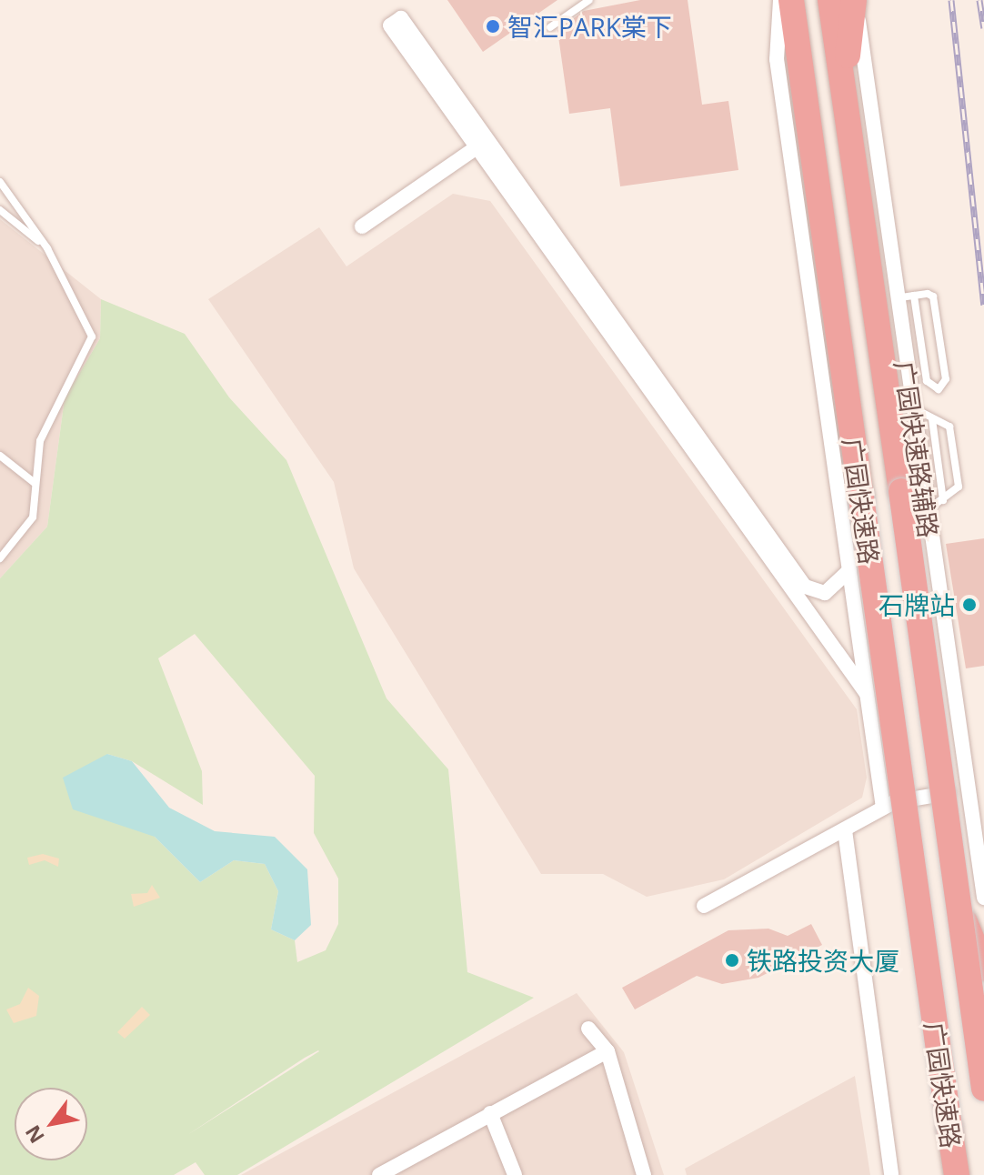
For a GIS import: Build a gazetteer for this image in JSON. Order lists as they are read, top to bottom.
{
  "streets": {
    "highway": ["广园快速路"],
    "street": ["广园快速路辅路"]
  },
  "places": ["智汇PARK棠下", "石牌站", "铁路投资大厦"],
  "north": "bottom left"
}
